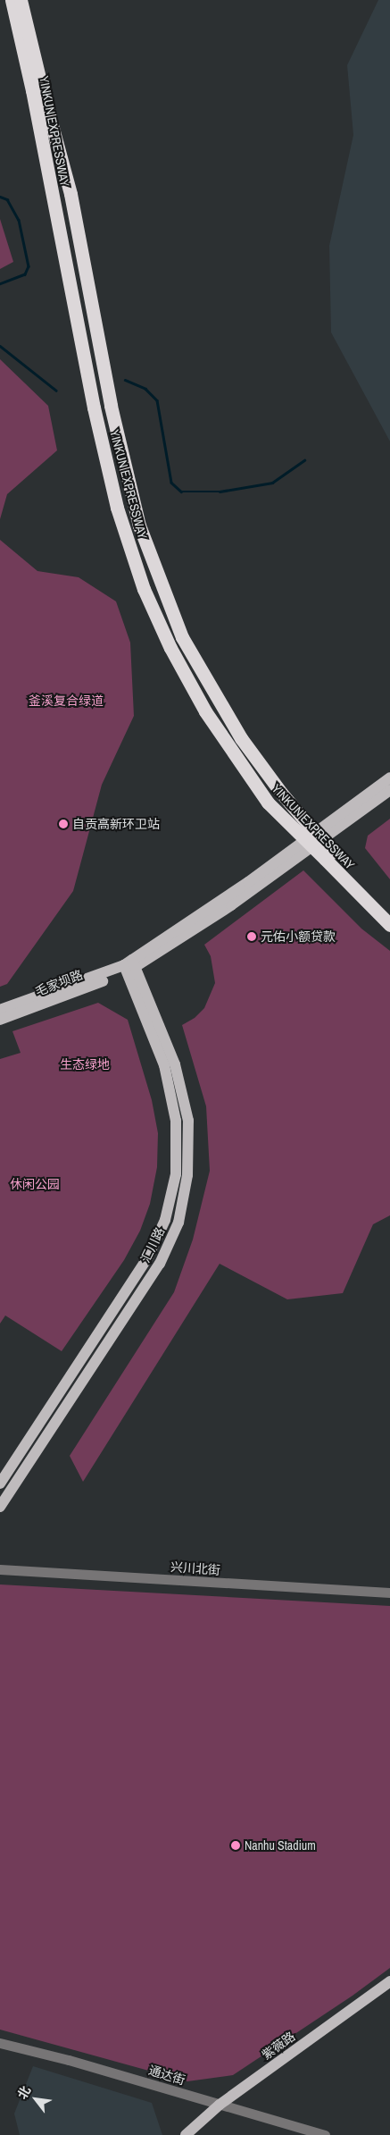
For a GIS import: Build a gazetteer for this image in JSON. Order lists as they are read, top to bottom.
{
  "streets": {
    "highway": ["YINKUN EXPRESSWAY"],
    "main road": ["毛家坝路", "汇川路", "紫薇路"],
    "street": ["兴川北街", "通达街"]
  },
  "crossings": [
    ["毛家坝路", "汇川路"],
    ["紫薇路", "通达街"]
  ],
  "parks": ["釜溪复合绿道", "生态绿地", "休闲公园"],
  "places": ["自贡高新环卫站", "元佑小额贷款", "Nanhu Stadium"],
  "north": "top left"
}
